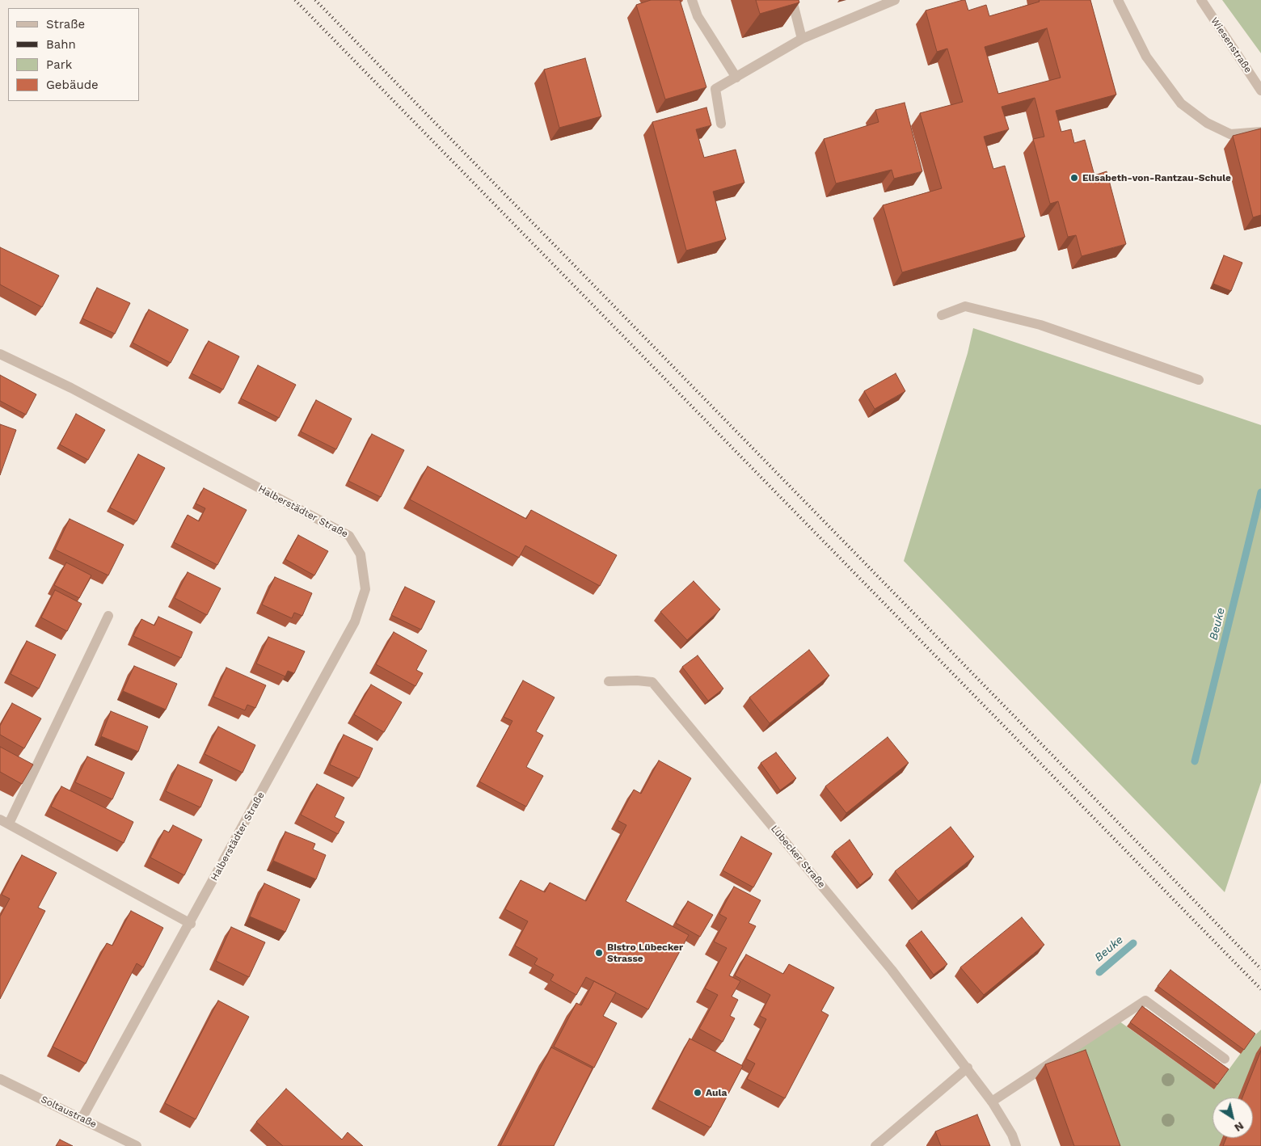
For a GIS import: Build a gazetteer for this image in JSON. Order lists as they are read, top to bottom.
{
  "streets": {
    "street": [
      "Wiesenstraße",
      "Halberstädter Straße",
      "Lübecker Straße",
      "Soltaustraße"
    ]
  },
  "crossings": [
    ["Halberstädter Straße", "Soltaustraße"]
  ],
  "water": ["Beuke"],
  "places": ["Elisabeth-von-Rantzau-Schule", "Bistro Lübecker Strasse", "Aula"],
  "legend": [
    "Straße",
    "Bahn",
    "Park",
    "Gebäude"
  ],
  "north": "bottom right"
}
